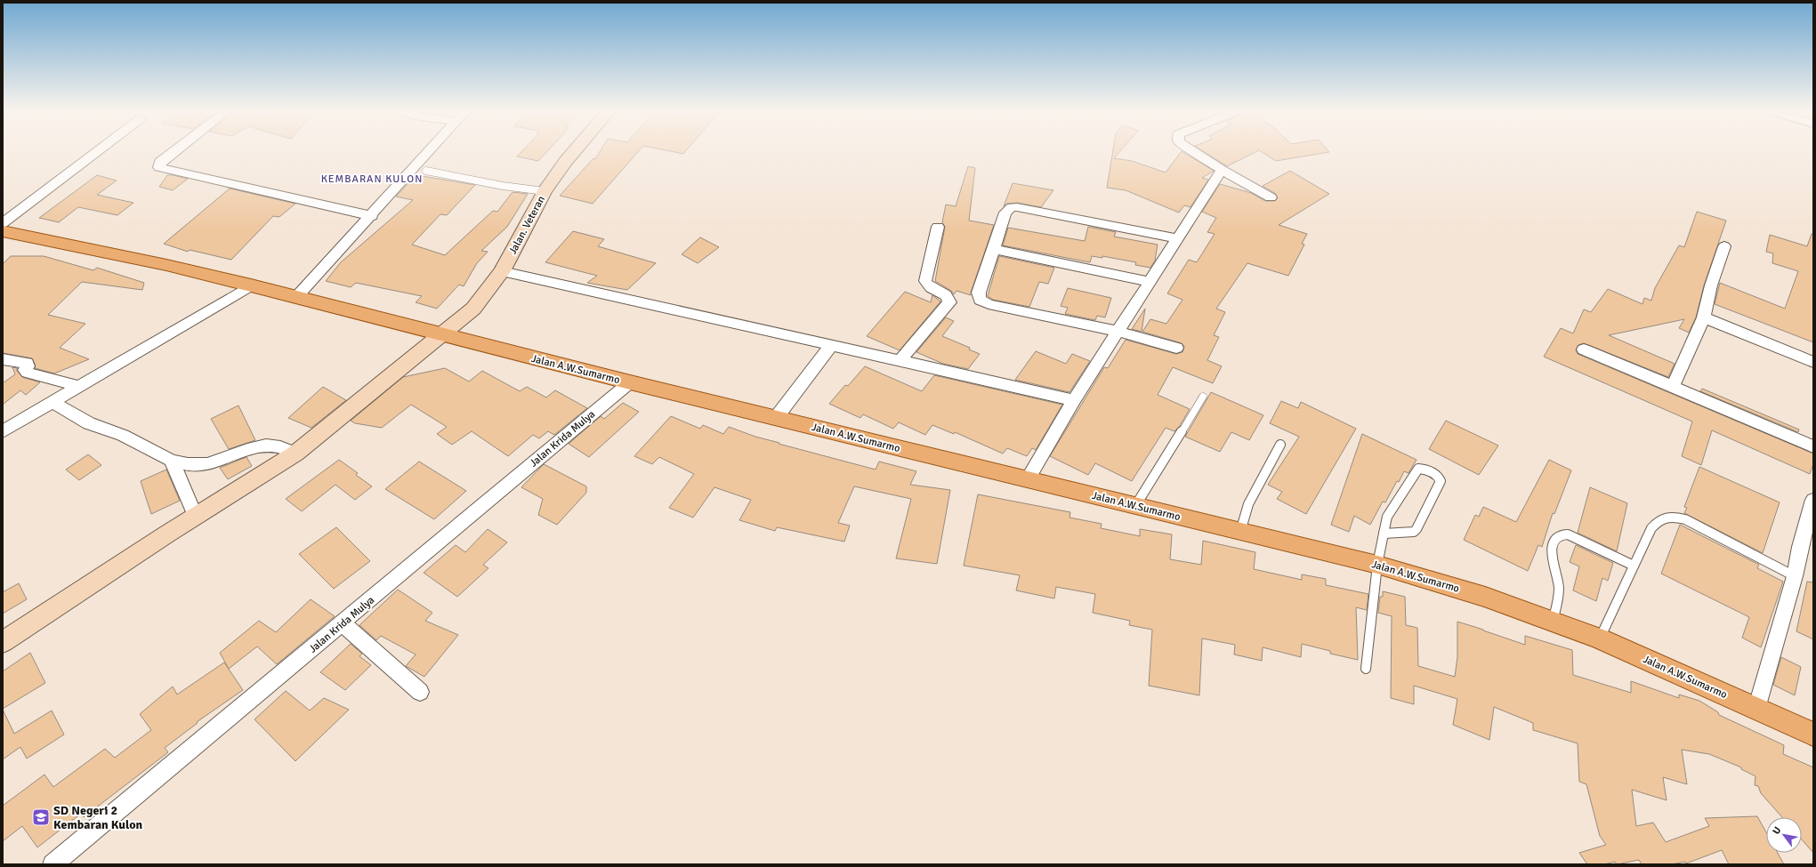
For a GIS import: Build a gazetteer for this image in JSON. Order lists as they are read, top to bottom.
{
  "streets": {
    "main road": ["Jalan A.W.Sumarmo"],
    "street": ["Jalan. Veteran", "Jalan Krida Mulya"]
  },
  "crossings": [
    ["Jalan. Veteran", "Jalan A.W.Sumarmo"],
    ["Jalan A.W.Sumarmo", "Jalan Krida Mulya"]
  ],
  "districts": ["KEMBARAN KULON"],
  "places": {
    "school or university": ["SD Negeri 2 Kembaran Kulon"]
  },
  "north": "top left"
}
